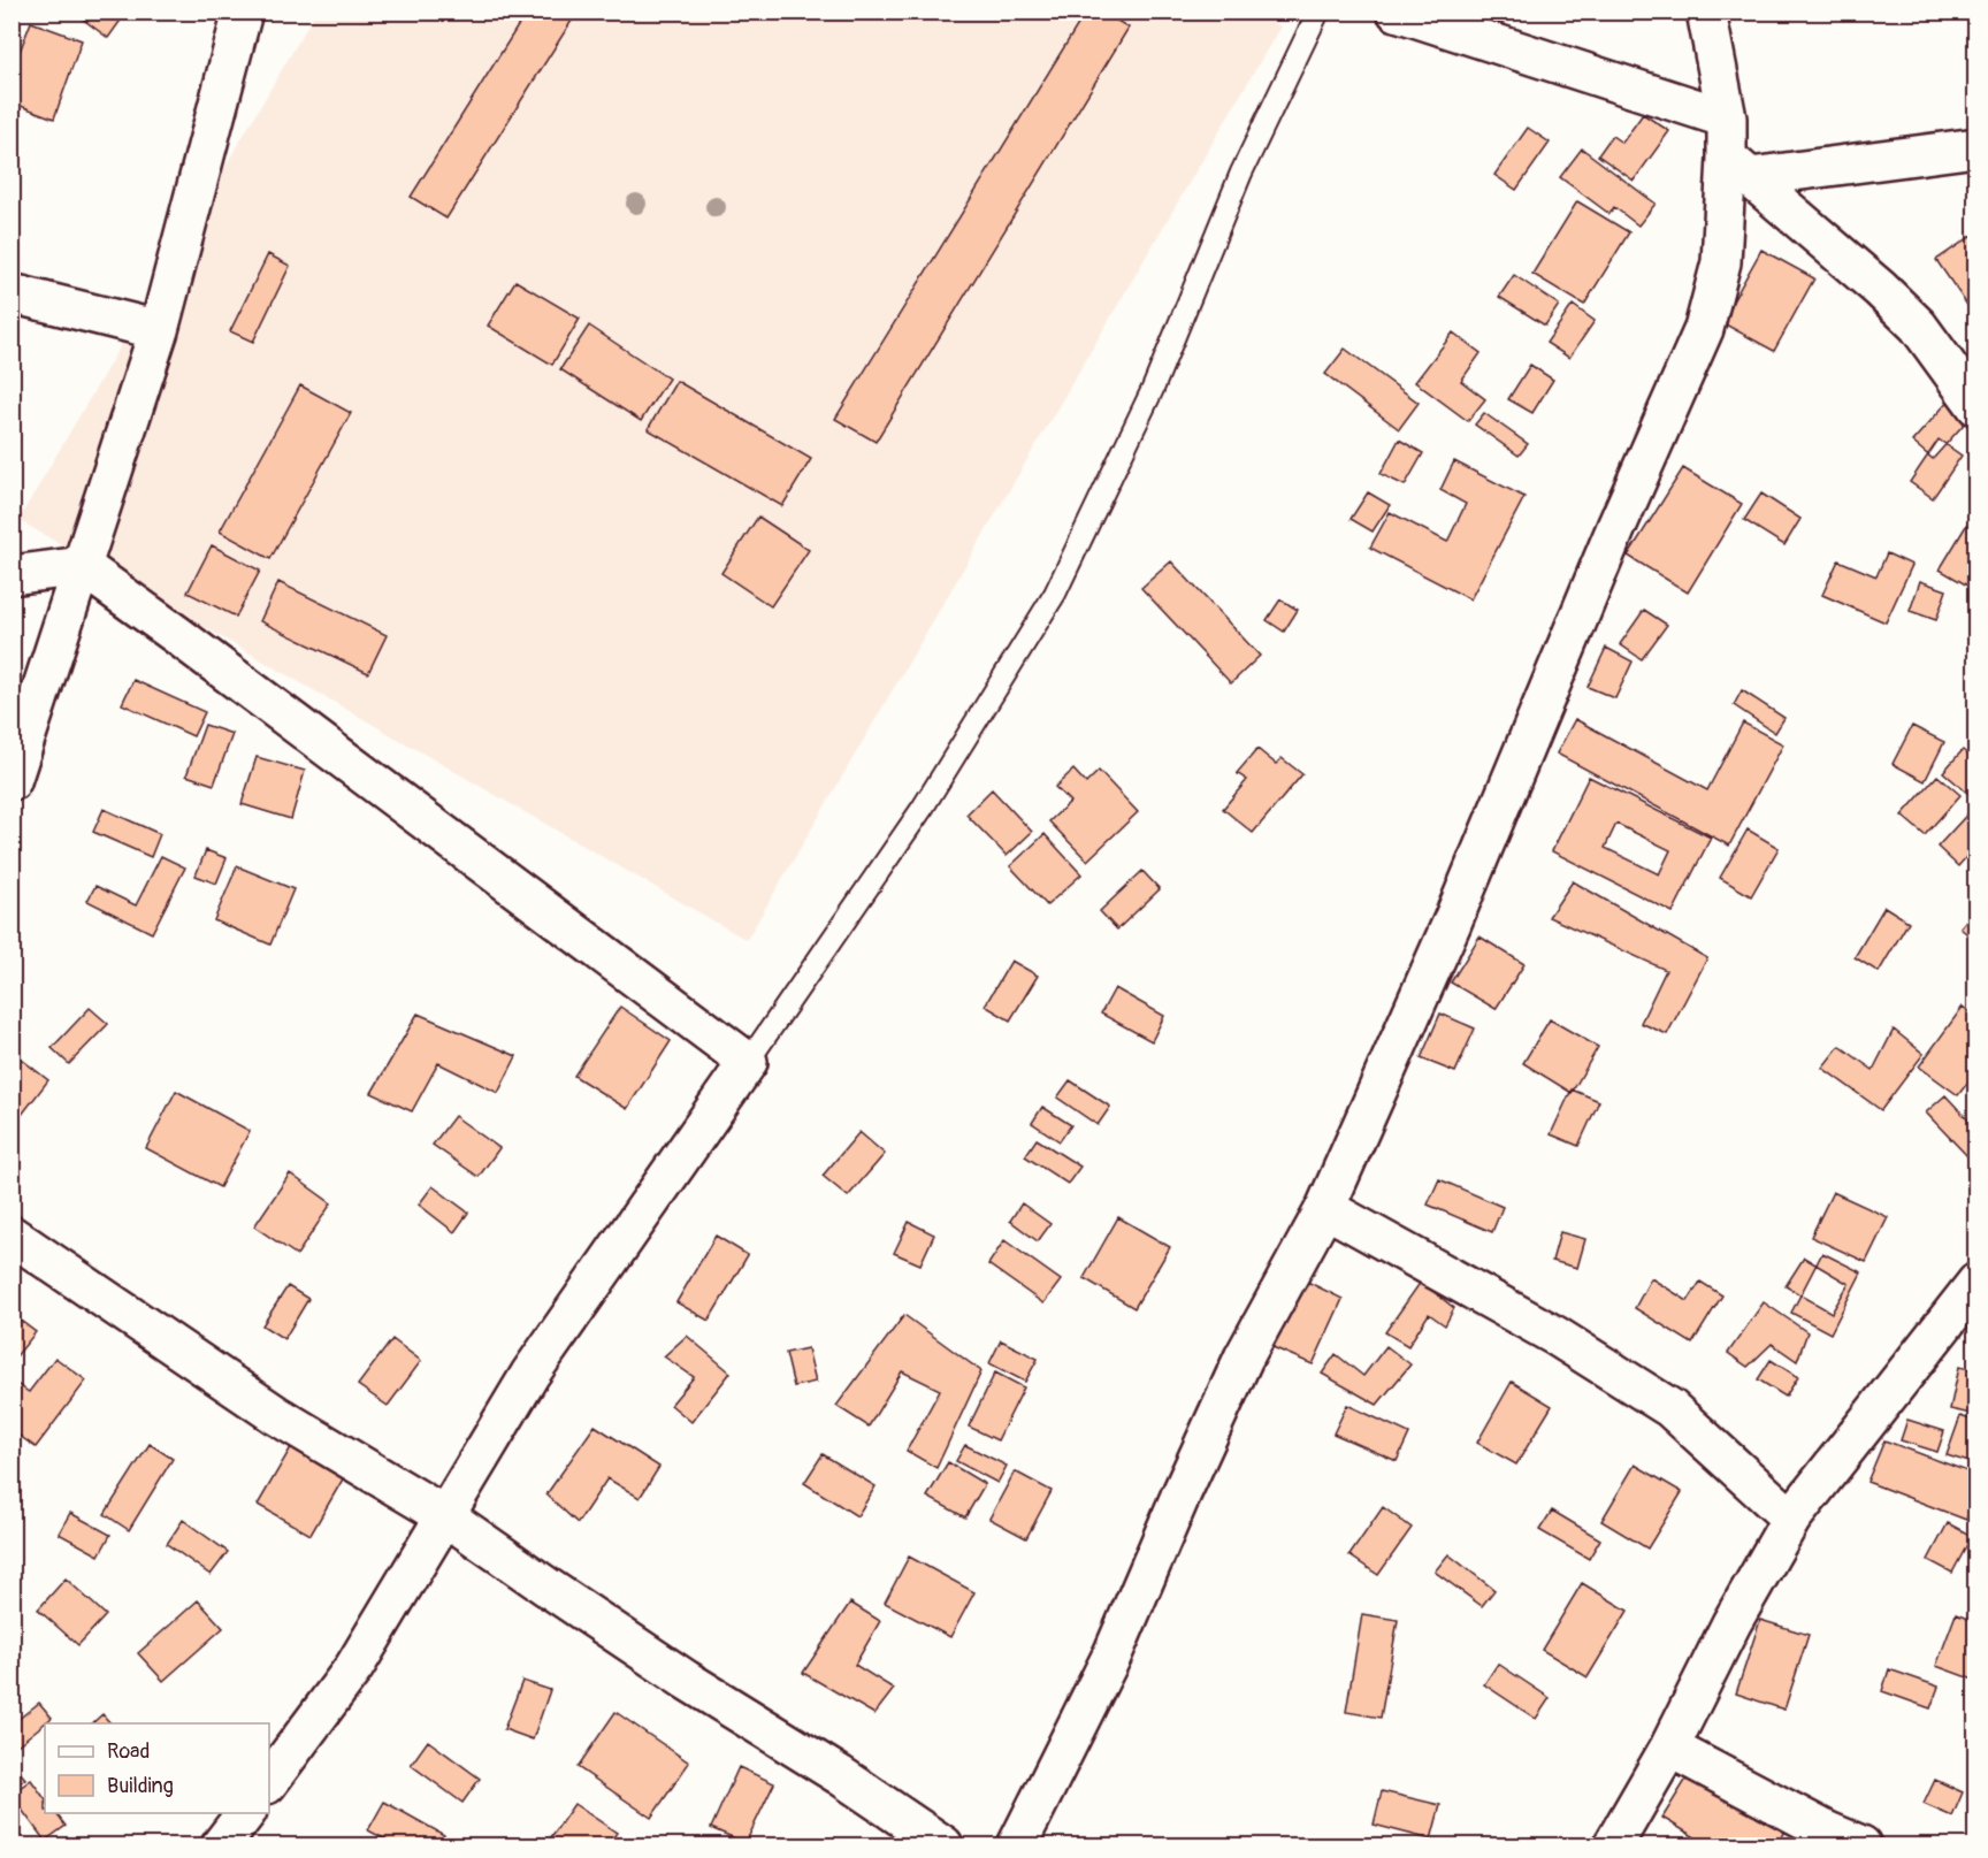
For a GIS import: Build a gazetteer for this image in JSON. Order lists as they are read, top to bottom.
{
  "legend": ["Road", "Building"]
}
